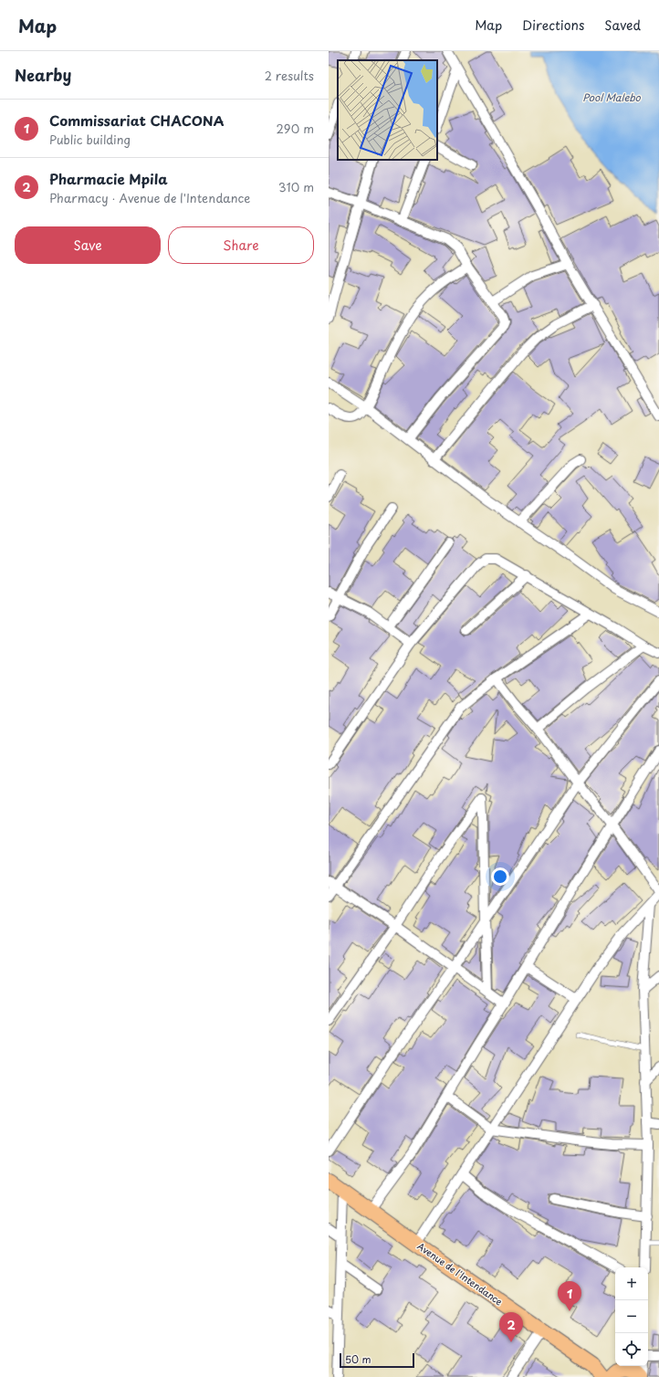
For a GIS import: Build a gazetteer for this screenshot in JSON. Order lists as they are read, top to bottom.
{
  "streets": {
    "main road": ["Avenue de l'Intendance"]
  },
  "water": ["Pool Malebo"],
  "scale_bar": "50 m",
  "page": {
    "header": "Map",
    "nav": ["Map", "Directions", "Saved"],
    "heading": ["Nearby", "2 results"],
    "list": [
      {
        "mark": "1",
        "name": "Commissariat CHACONA",
        "note": "Public building",
        "value": "290 m"
      },
      {
        "mark": "2",
        "name": "Pharmacie Mpila",
        "note": "Pharmacy · Avenue de l'Intendance",
        "value": "310 m"
      }
    ],
    "buttons": ["Save", "Share"],
    "map_buttons": ["+", "−"],
    "pins": ["1", "2"],
    "scale": "50 m"
  }
}
